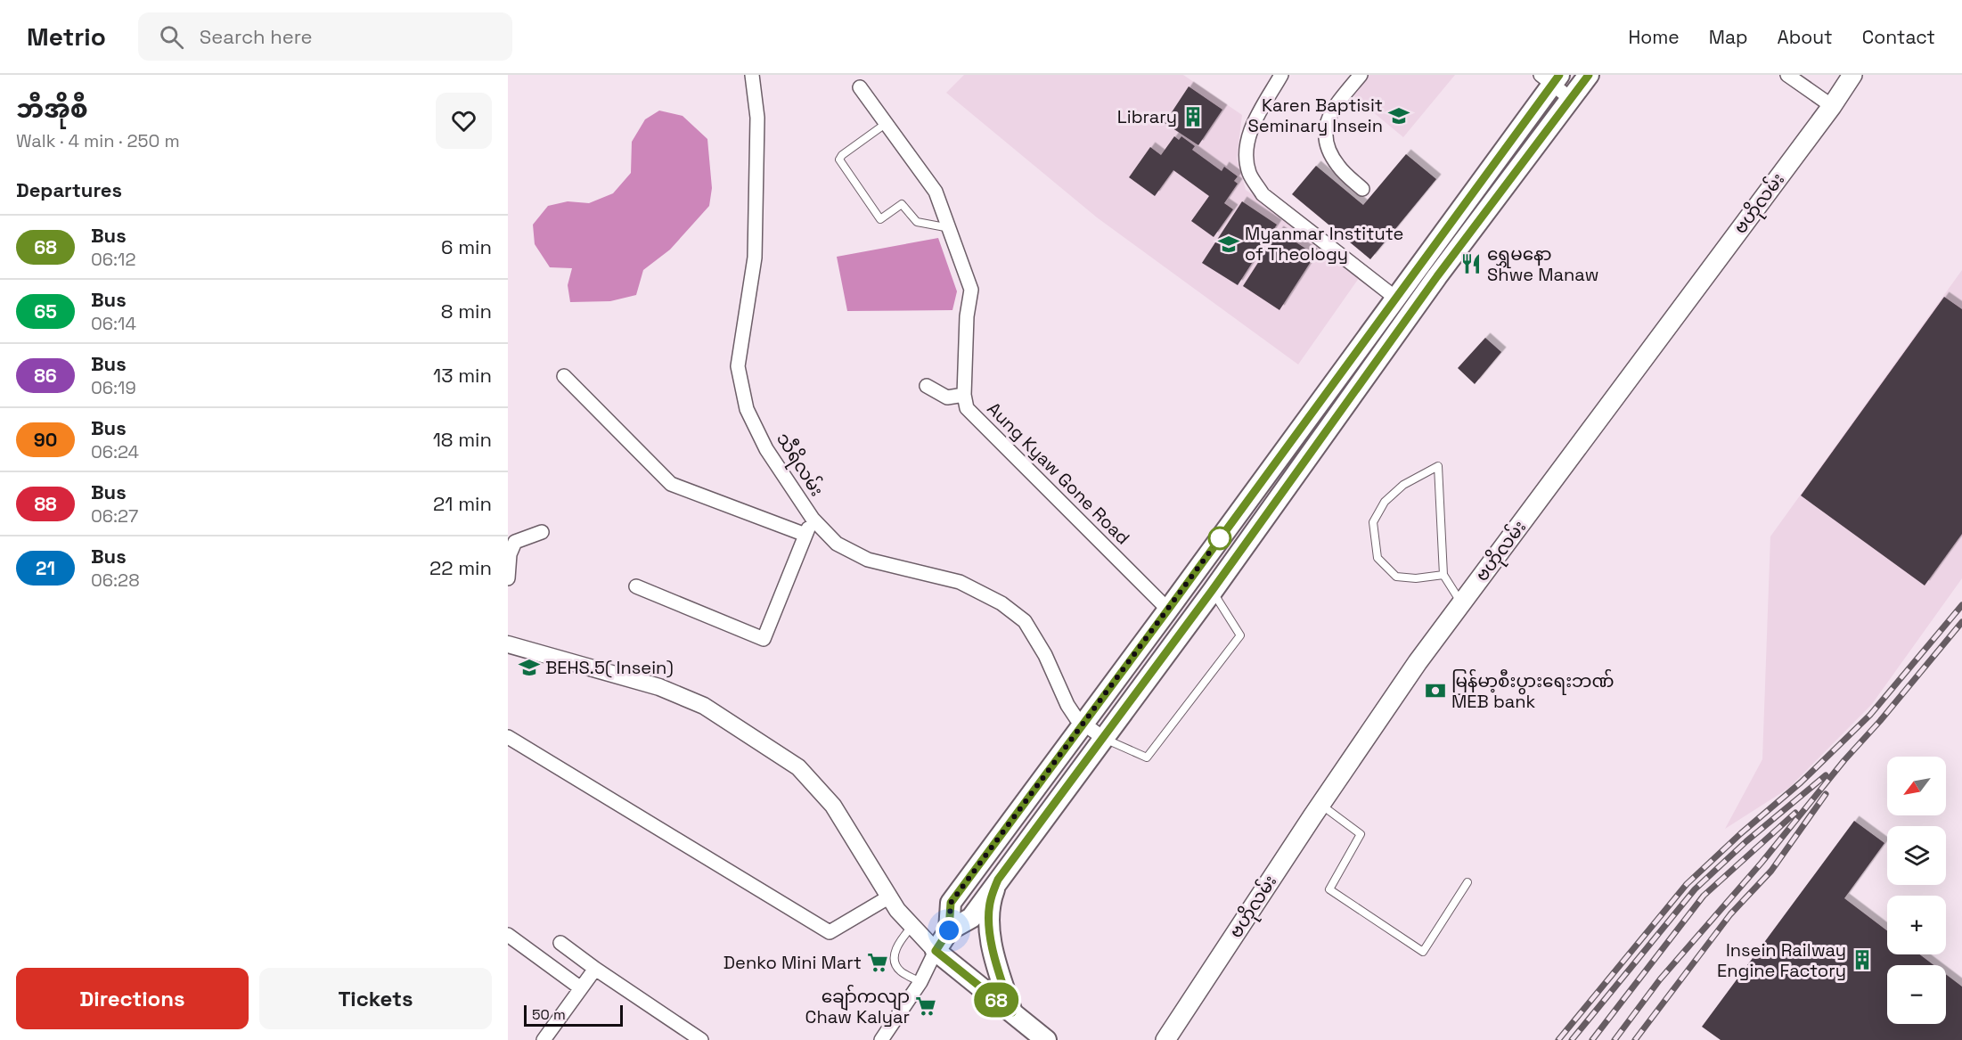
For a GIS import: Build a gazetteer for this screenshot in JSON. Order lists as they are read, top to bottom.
{
  "streets": {
    "main road": ["ဗဟိုလမ်း"],
    "street": ["သီရိလမ်း", "Aung Kyaw Gone Road"]
  },
  "places": {
    "school or university": ["Karen Baptisit Seminary Insein", "Myanmar Institute of Theology", "BEHS.5( Insein)"],
    "building": ["Library", "Insein Railway Engine Factory"],
    "restaurant": ["ရွှေမနော Shwe Manaw"],
    "bank": ["မြန်မာ့စီးပွားရေးဘဏ် MEB bank"],
    "supermarket": ["Denko Mini Mart", "ချော်ကလျာ Chaw Kalyar"]
  },
  "lines": ["bus line 68"],
  "scale_bar": "50 m",
  "north": "bottom left",
  "page": {
    "header": "Metrio",
    "search": "Search here",
    "nav": [
      "Home",
      "Map",
      "About",
      "Contact"
    ],
    "heading": [
      ["ဘီအိုစီ", "Walk · 4 min · 250 m"],
      "Departures"
    ],
    "on_map": "68",
    "list": [
      {
        "mark": "68",
        "name": "Bus",
        "note": "06:12",
        "value": "6 min"
      },
      {
        "mark": "65",
        "name": "Bus",
        "note": "06:14",
        "value": "8 min"
      },
      {
        "mark": "86",
        "name": "Bus",
        "note": "06:19",
        "value": "13 min"
      },
      {
        "mark": "90",
        "name": "Bus",
        "note": "06:24",
        "value": "18 min"
      },
      {
        "mark": "88",
        "name": "Bus",
        "note": "06:27",
        "value": "21 min"
      },
      {
        "mark": "21",
        "name": "Bus",
        "note": "06:28",
        "value": "22 min"
      }
    ],
    "map_buttons": ["+", "−"],
    "buttons": ["Directions", "Tickets"],
    "scale": "50 m"
  }
}
